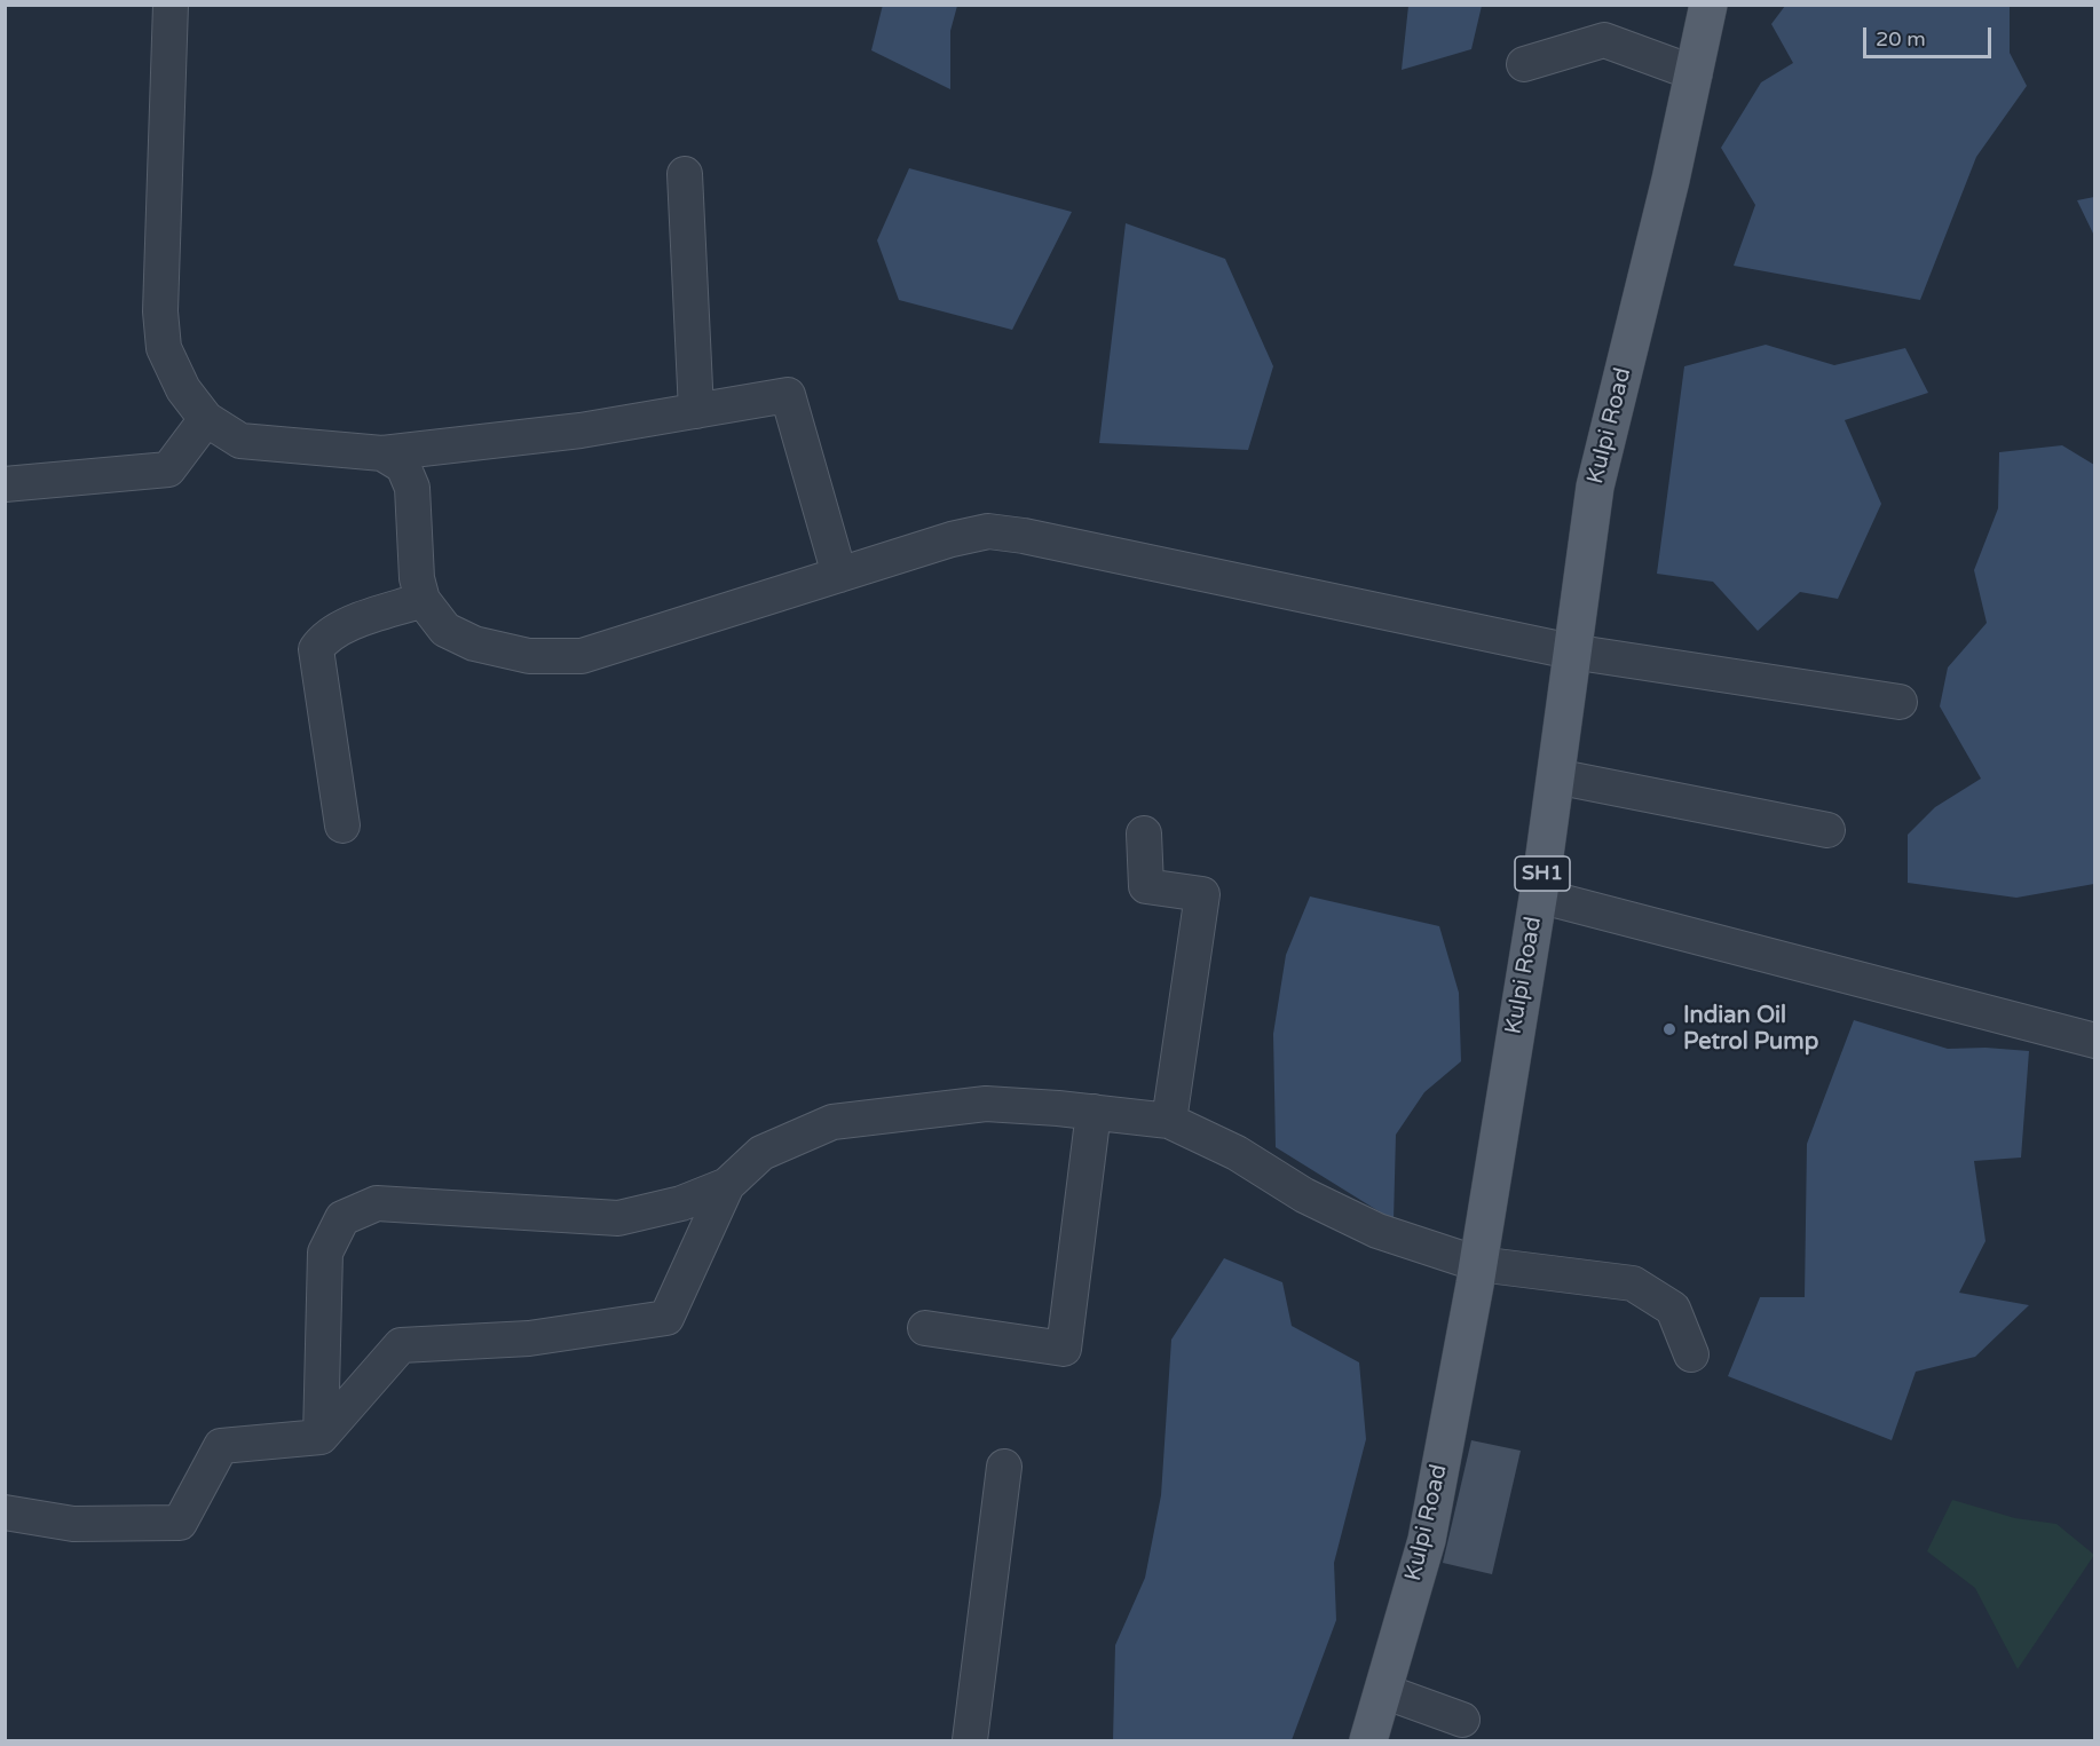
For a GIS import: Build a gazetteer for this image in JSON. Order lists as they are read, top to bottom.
{
  "streets": {
    "main road": ["Kulpi Road", "SH1"]
  },
  "places": ["Indian Oil Petrol Pump"],
  "scale_bar": "20 m"
}
